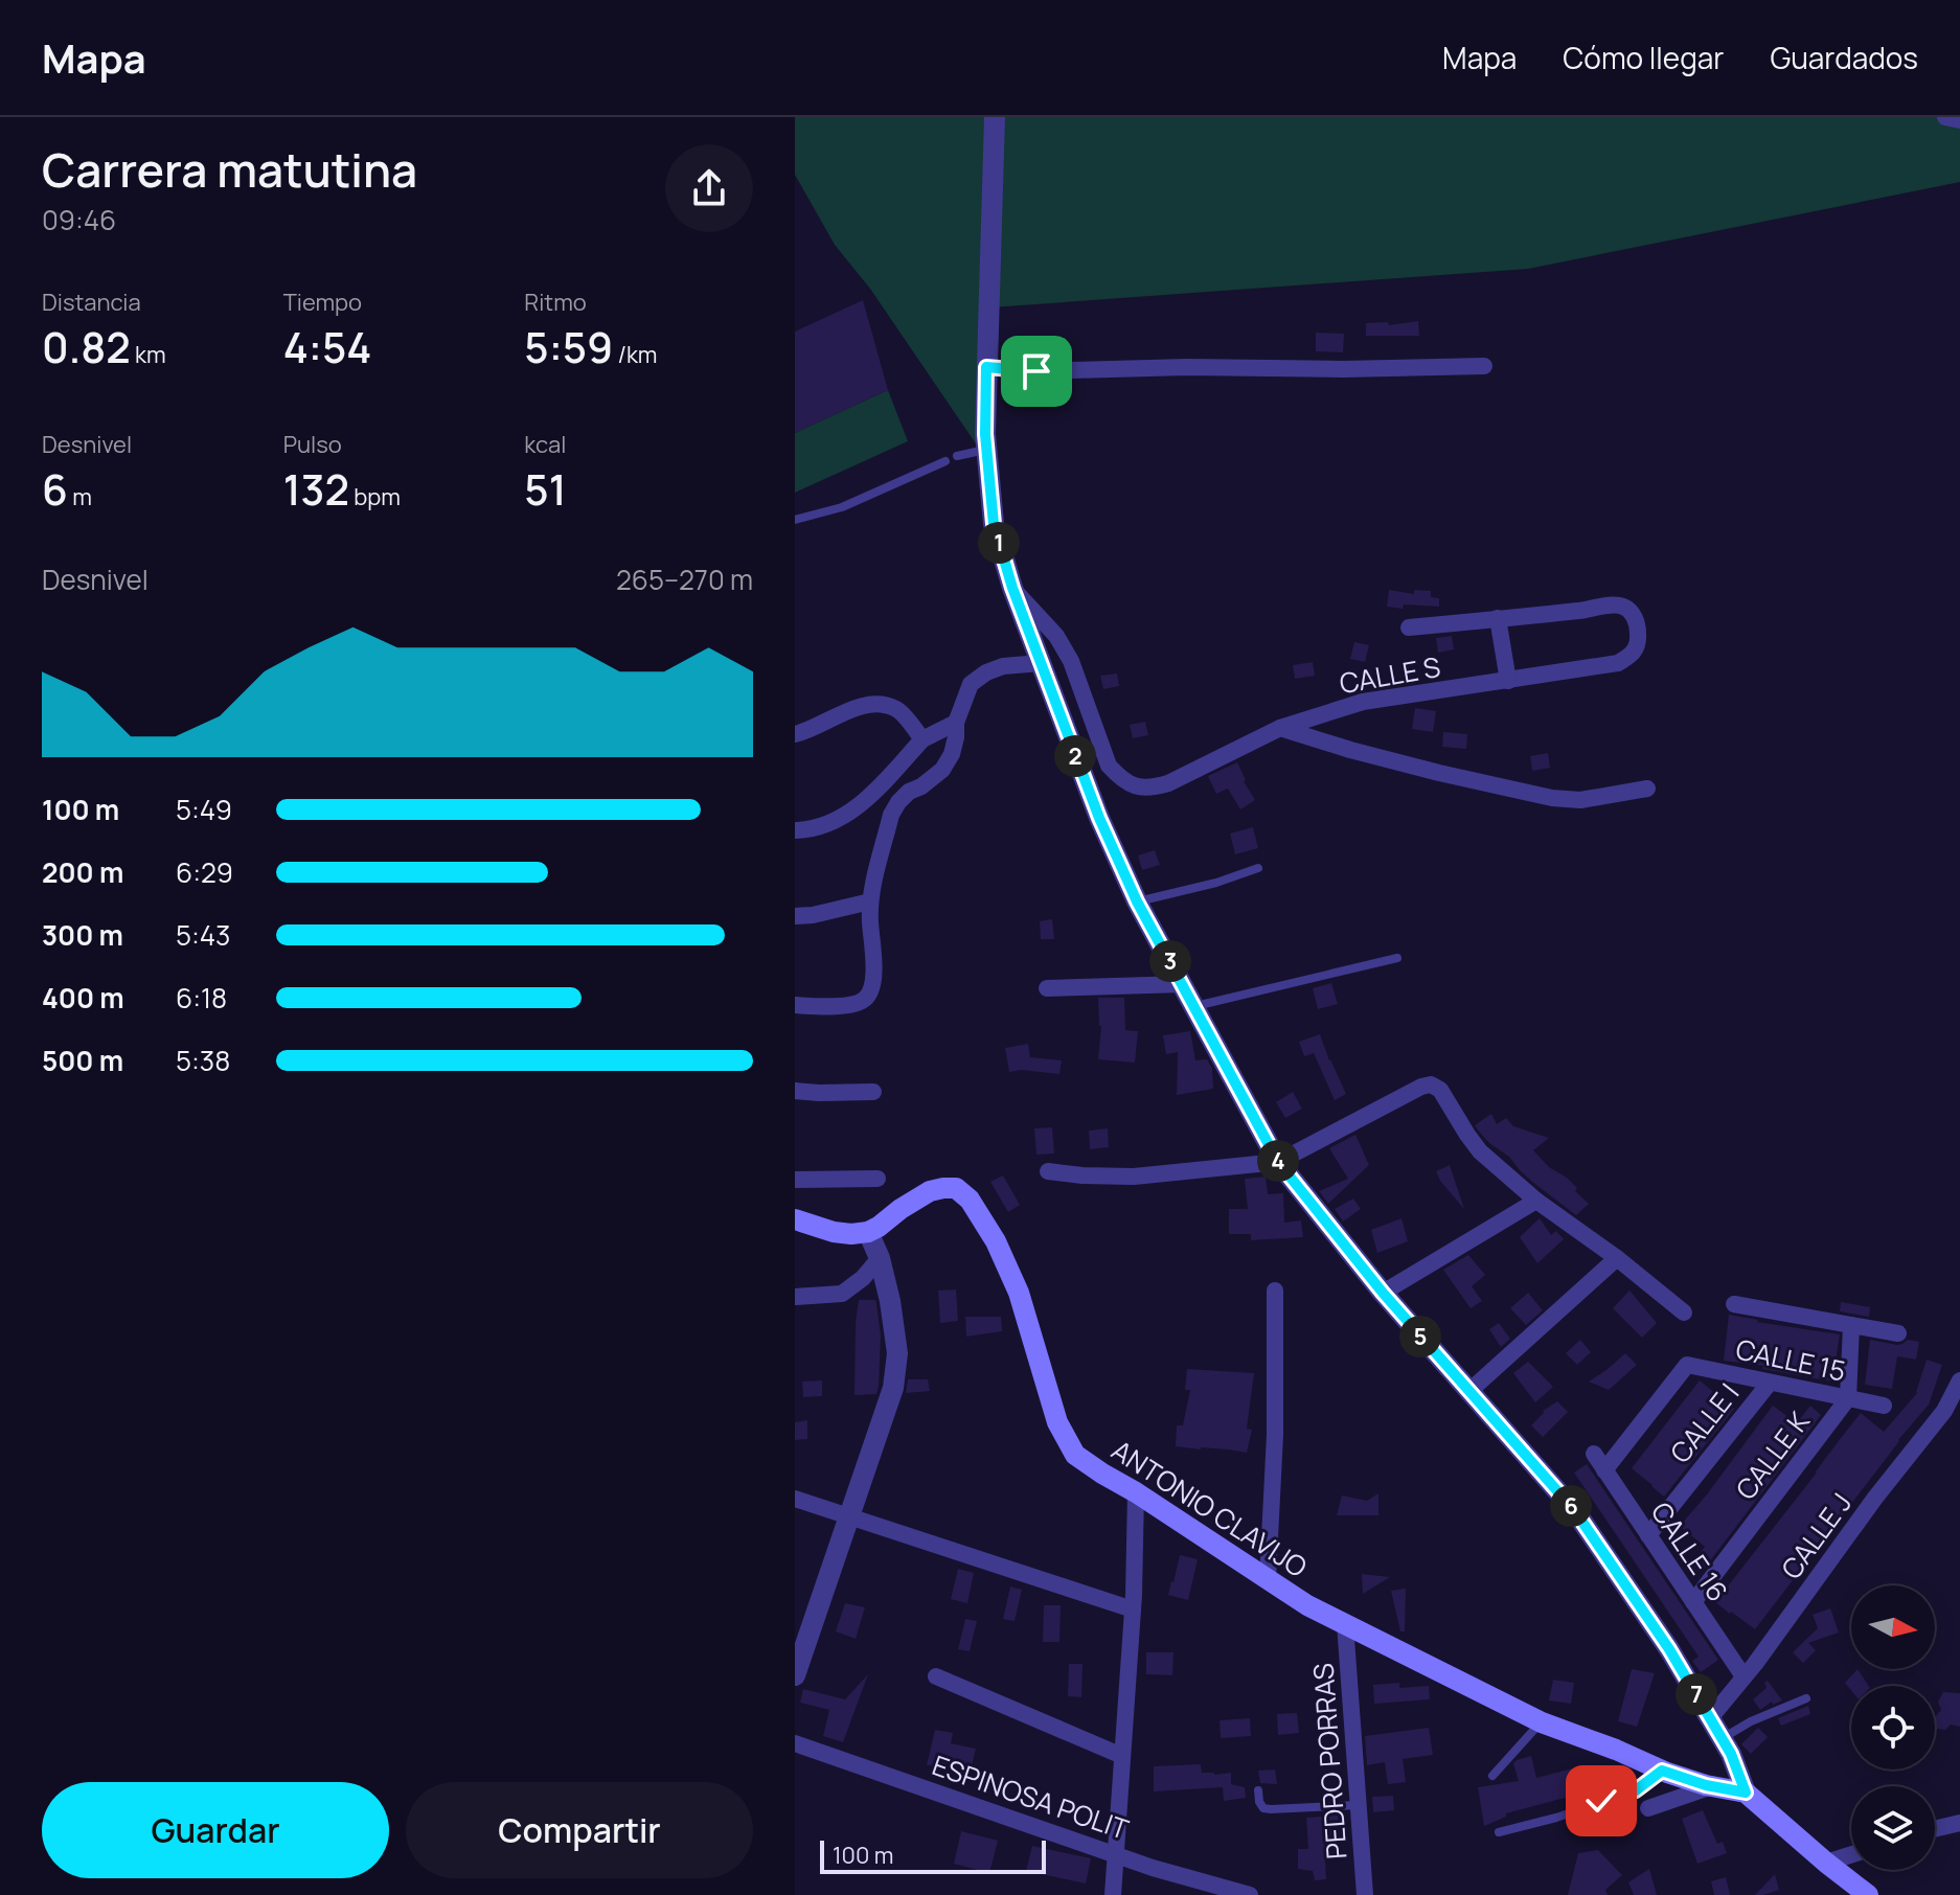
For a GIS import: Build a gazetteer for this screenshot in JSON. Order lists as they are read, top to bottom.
{
  "streets": {
    "main road": ["ANTONIO CLAVIJO"],
    "street": [
      "CALLE S",
      "CALLE 15",
      "CALLE I",
      "CALLE K",
      "CALLE J",
      "CALLE 16",
      "PEDRO PORRAS",
      "ESPINOSA POLIT"
    ]
  },
  "crossings": [
    ["CALLE 15", "CALLE I"],
    ["CALLE 15", "CALLE K"],
    ["CALLE 15", "CALLE 16"],
    ["CALLE I", "CALLE 16"],
    ["CALLE K", "CALLE 16"],
    ["ANTONIO CLAVIJO", "PEDRO PORRAS"],
    ["CALLE J", "CALLE 16"]
  ],
  "scale_bar": "100 m",
  "north": "right",
  "page": {
    "header": "Mapa",
    "nav": ["Mapa", "Cómo llegar", "Guardados"],
    "heading": ["Carrera matutina", "09:46"],
    "stats": [
      ["Distancia", "0.82 km"],
      ["Tiempo", "4:54"],
      ["Ritmo", "5:59 /km"],
      ["Desnivel", "6 m"],
      ["Pulso", "132 bpm"],
      ["kcal", "51"]
    ],
    "pins": [
      "1",
      "2",
      "3",
      "4",
      "5",
      "6",
      "7"
    ],
    "chart": ["Desnivel", "265–270 m"],
    "list": [
      {
        "name": "100 m",
        "note": "5:49"
      },
      {
        "name": "200 m",
        "note": "6:29"
      },
      {
        "name": "300 m",
        "note": "5:43"
      },
      {
        "name": "400 m",
        "note": "6:18"
      },
      {
        "name": "500 m",
        "note": "5:38"
      }
    ],
    "buttons": ["Guardar", "Compartir"],
    "scale": "100 m"
  }
}
